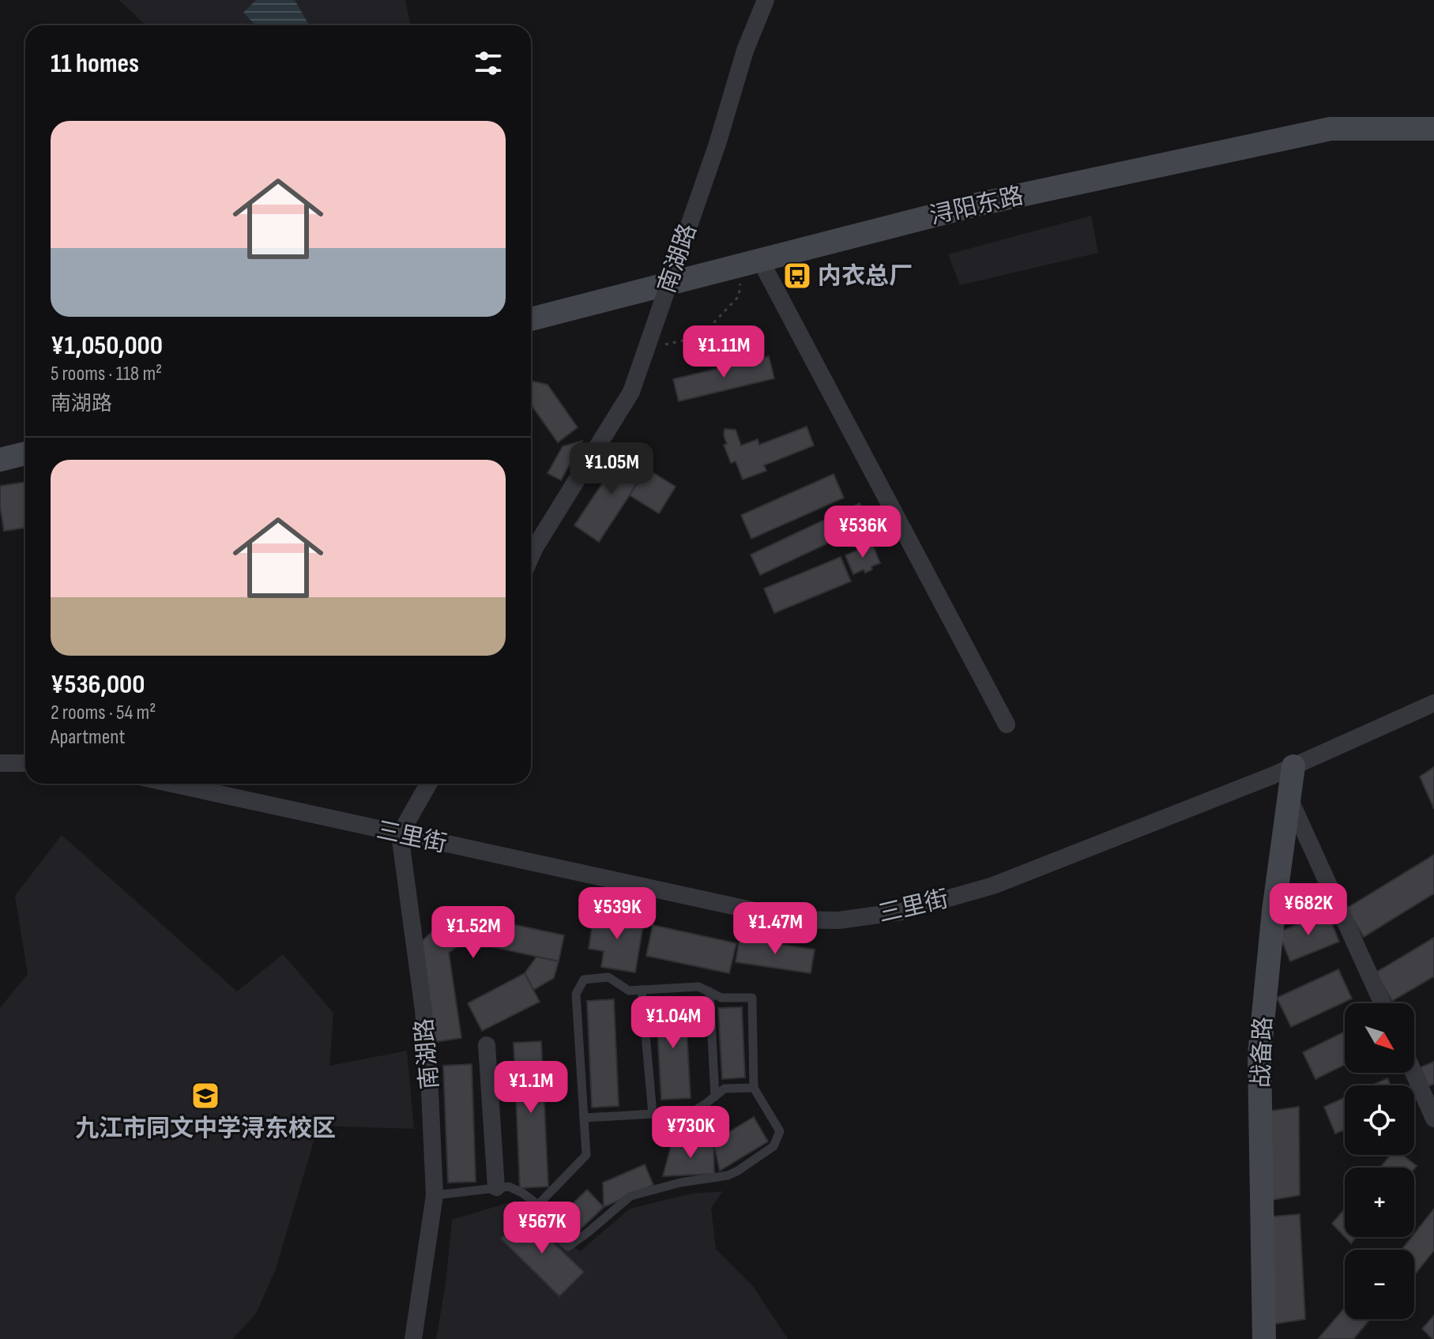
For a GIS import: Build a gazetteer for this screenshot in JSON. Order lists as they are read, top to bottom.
{
  "streets": {
    "main road": ["浔阳东路", "战备路"],
    "street": ["南湖路", "三里街"]
  },
  "crossings": [
    ["南湖路", "三里街"],
    ["三里街", "战备路"]
  ],
  "places": {
    "bus stop": ["内衣总厂"],
    "school or university": ["九江市同文中学浔东校区"]
  },
  "north": "bottom right",
  "page": {
    "heading": "11 homes",
    "list": [
      {
        "name": "¥1,050,000",
        "note": "5 rooms · 118 m² · 南湖路"
      },
      {
        "name": "¥536,000",
        "note": "2 rooms · 54 m² · Apartment"
      }
    ],
    "price": [
      "¥1.11M",
      "¥1.05M",
      "¥536K",
      "¥682K",
      "¥539K",
      "¥1.47M",
      "¥1.52M",
      "¥1.04M",
      "¥1.1M",
      "¥730K",
      "¥567K"
    ],
    "map_buttons": ["+", "−"]
  }
}
